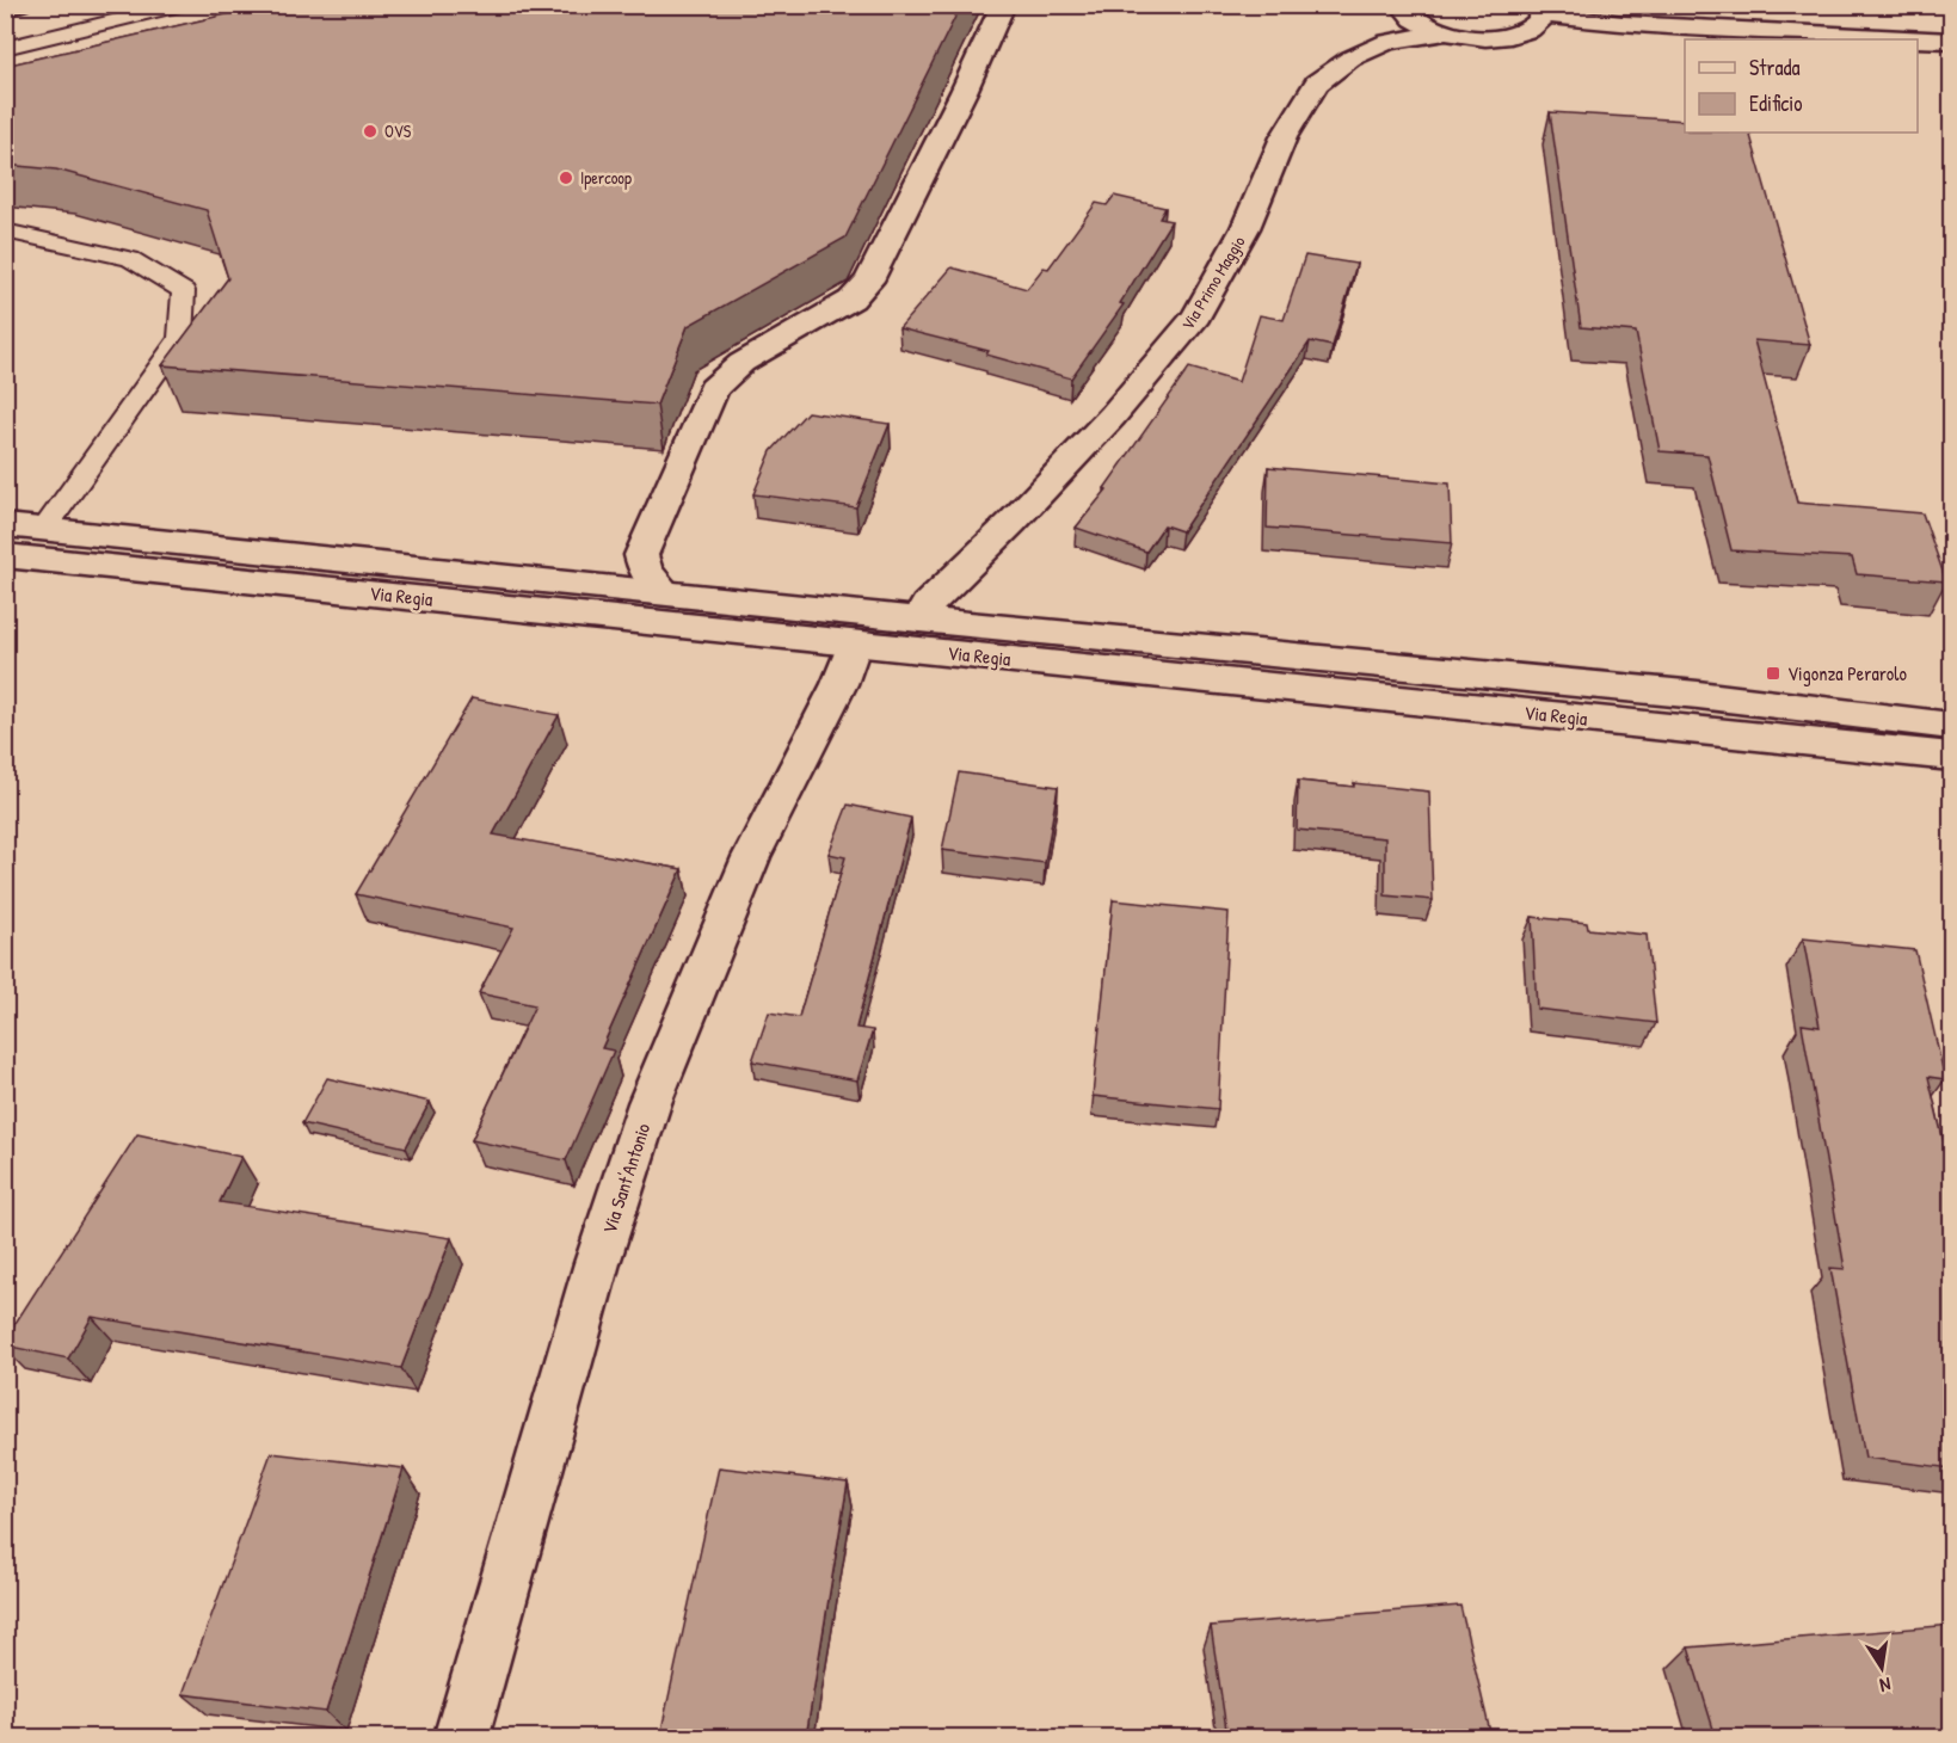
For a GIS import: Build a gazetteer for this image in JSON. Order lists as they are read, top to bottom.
{
  "streets": {
    "street": ["Via Primo Maggio", "Via Regia", "Via Sant'Antonio"]
  },
  "crossings": [
    ["Via Primo Maggio", "Via Regia"],
    ["Via Regia", "Via Sant'Antonio"]
  ],
  "places": {
    "other": ["OVS", "Ipercoop"],
    "transit": ["Vigonza Perarolo"]
  },
  "legend": ["Strada", "Edificio"],
  "north": "bottom"
}
